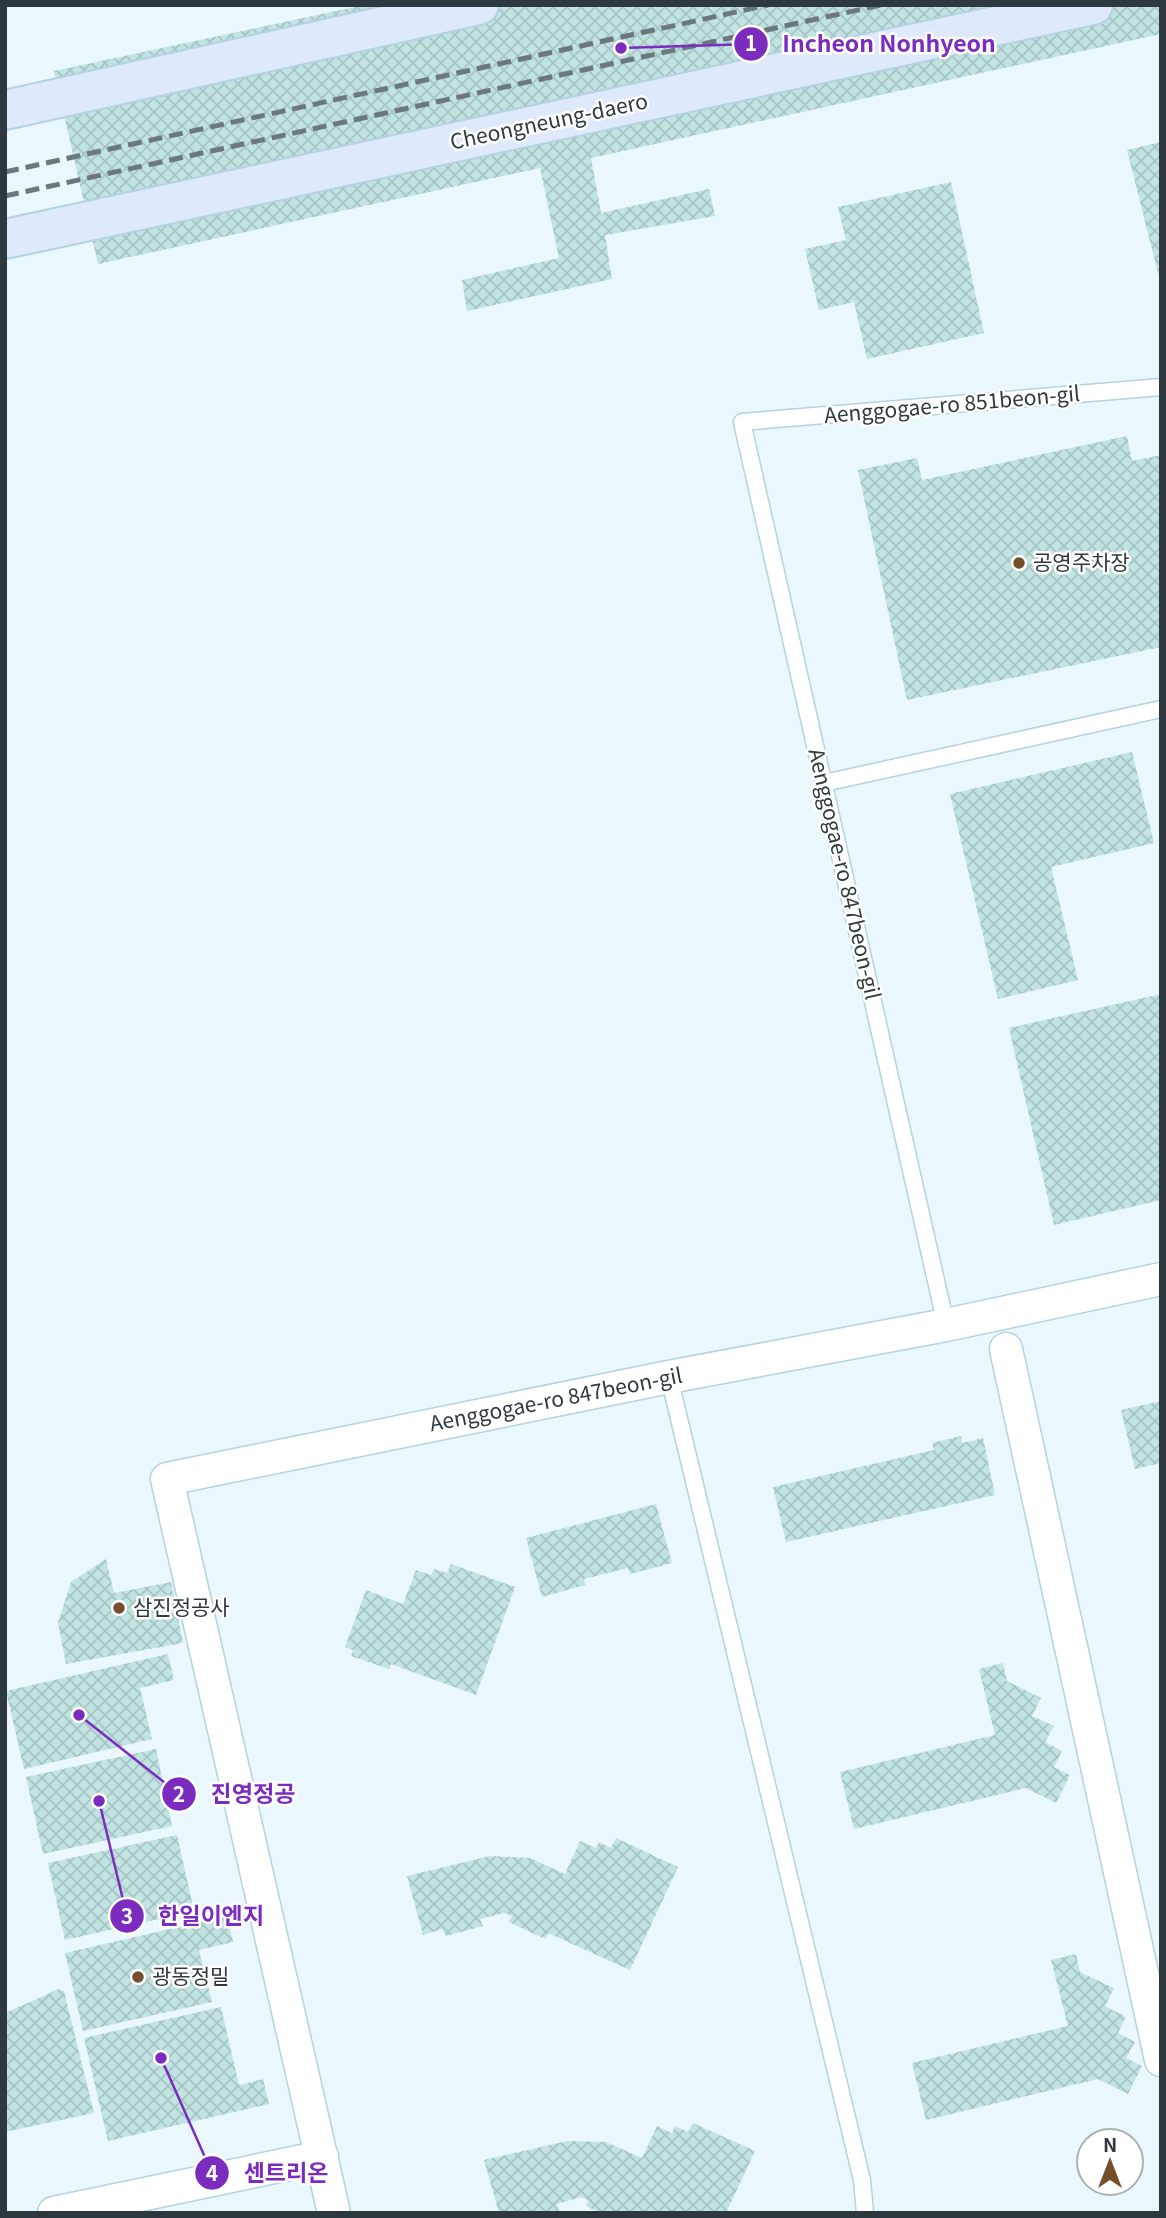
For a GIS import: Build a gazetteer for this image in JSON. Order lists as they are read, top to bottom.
{
  "streets": {
    "main road": ["Cheongneung-daero"],
    "street": ["Aenggogae-ro 847beon-gil"],
    "lane": ["Aenggogae-ro 851beon-gil"]
  },
  "crossings": [
    ["Aenggogae-ro 851beon-gil", "Aenggogae-ro 847beon-gil"]
  ],
  "places": [
    "Incheon Nonhyeon",
    "공영주차장",
    "삼진정공사",
    "진영정공",
    "한일이엔지",
    "광동정밀",
    "센트리온"
  ],
  "north": "top"
}
